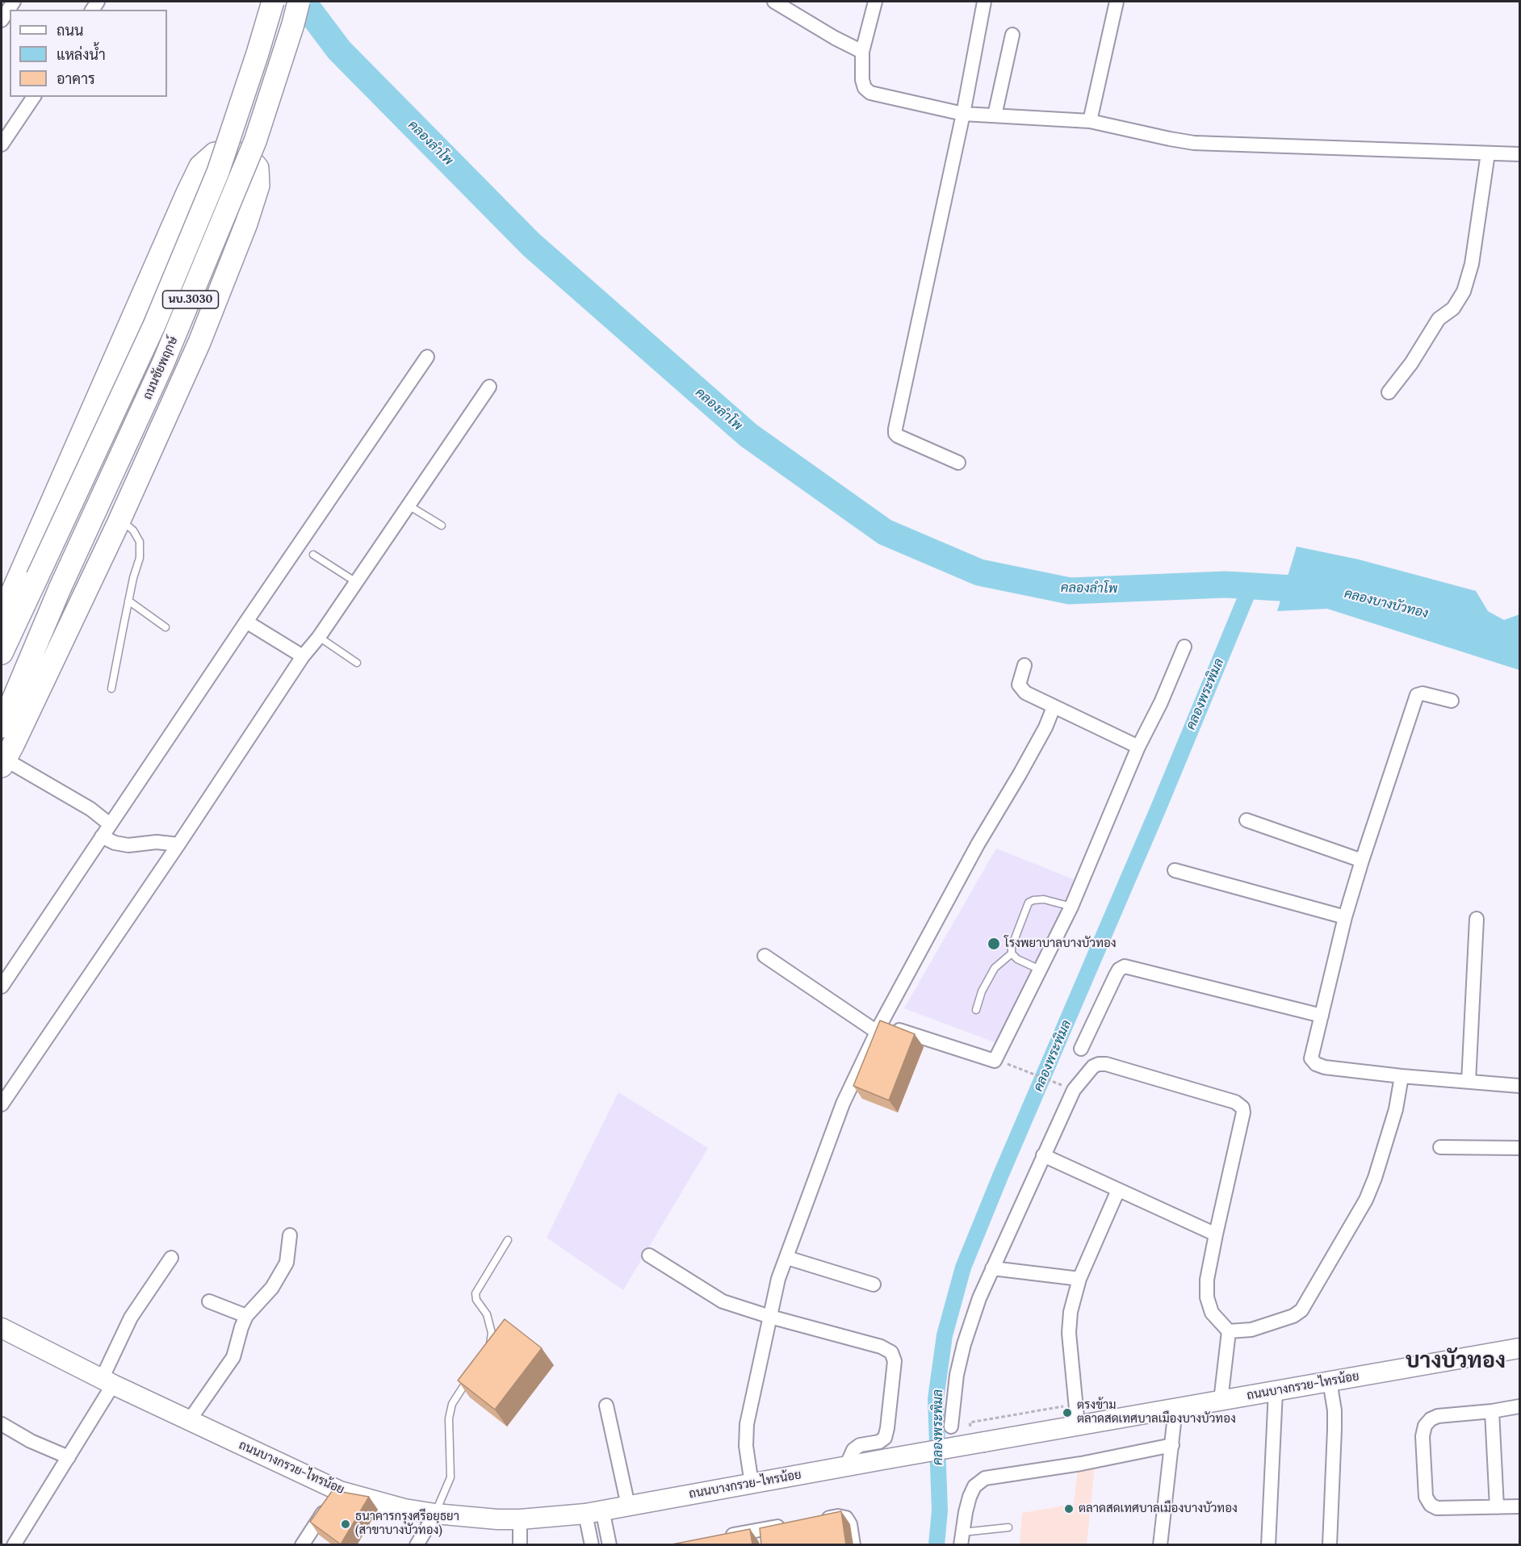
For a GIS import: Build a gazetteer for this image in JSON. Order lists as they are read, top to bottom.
{
  "streets": {
    "main road": ["นบ.3030", "ถนนชัยพฤกษ์", "ถนนบางกรวย-ไทรน้อย"]
  },
  "districts": ["บางบัวทอง"],
  "water": ["คลองลำโพ", "คลองบางบัวทอง", "คลองพระพิมล"],
  "places": [
    "โรงพยาบาลบางบัวทอง",
    "ตรงข้าม ตลาดสดเทศบาลเมืองบางบัวทอง",
    "ตลาดสดเทศบาลเมืองบางบัวทอง",
    "ธนาคารกรุงศรีอยุธยา (สาขาบางบัวทอง)"
  ],
  "legend": ["ถนน", "แหล่งน้ำ", "อาคาร"]
}
